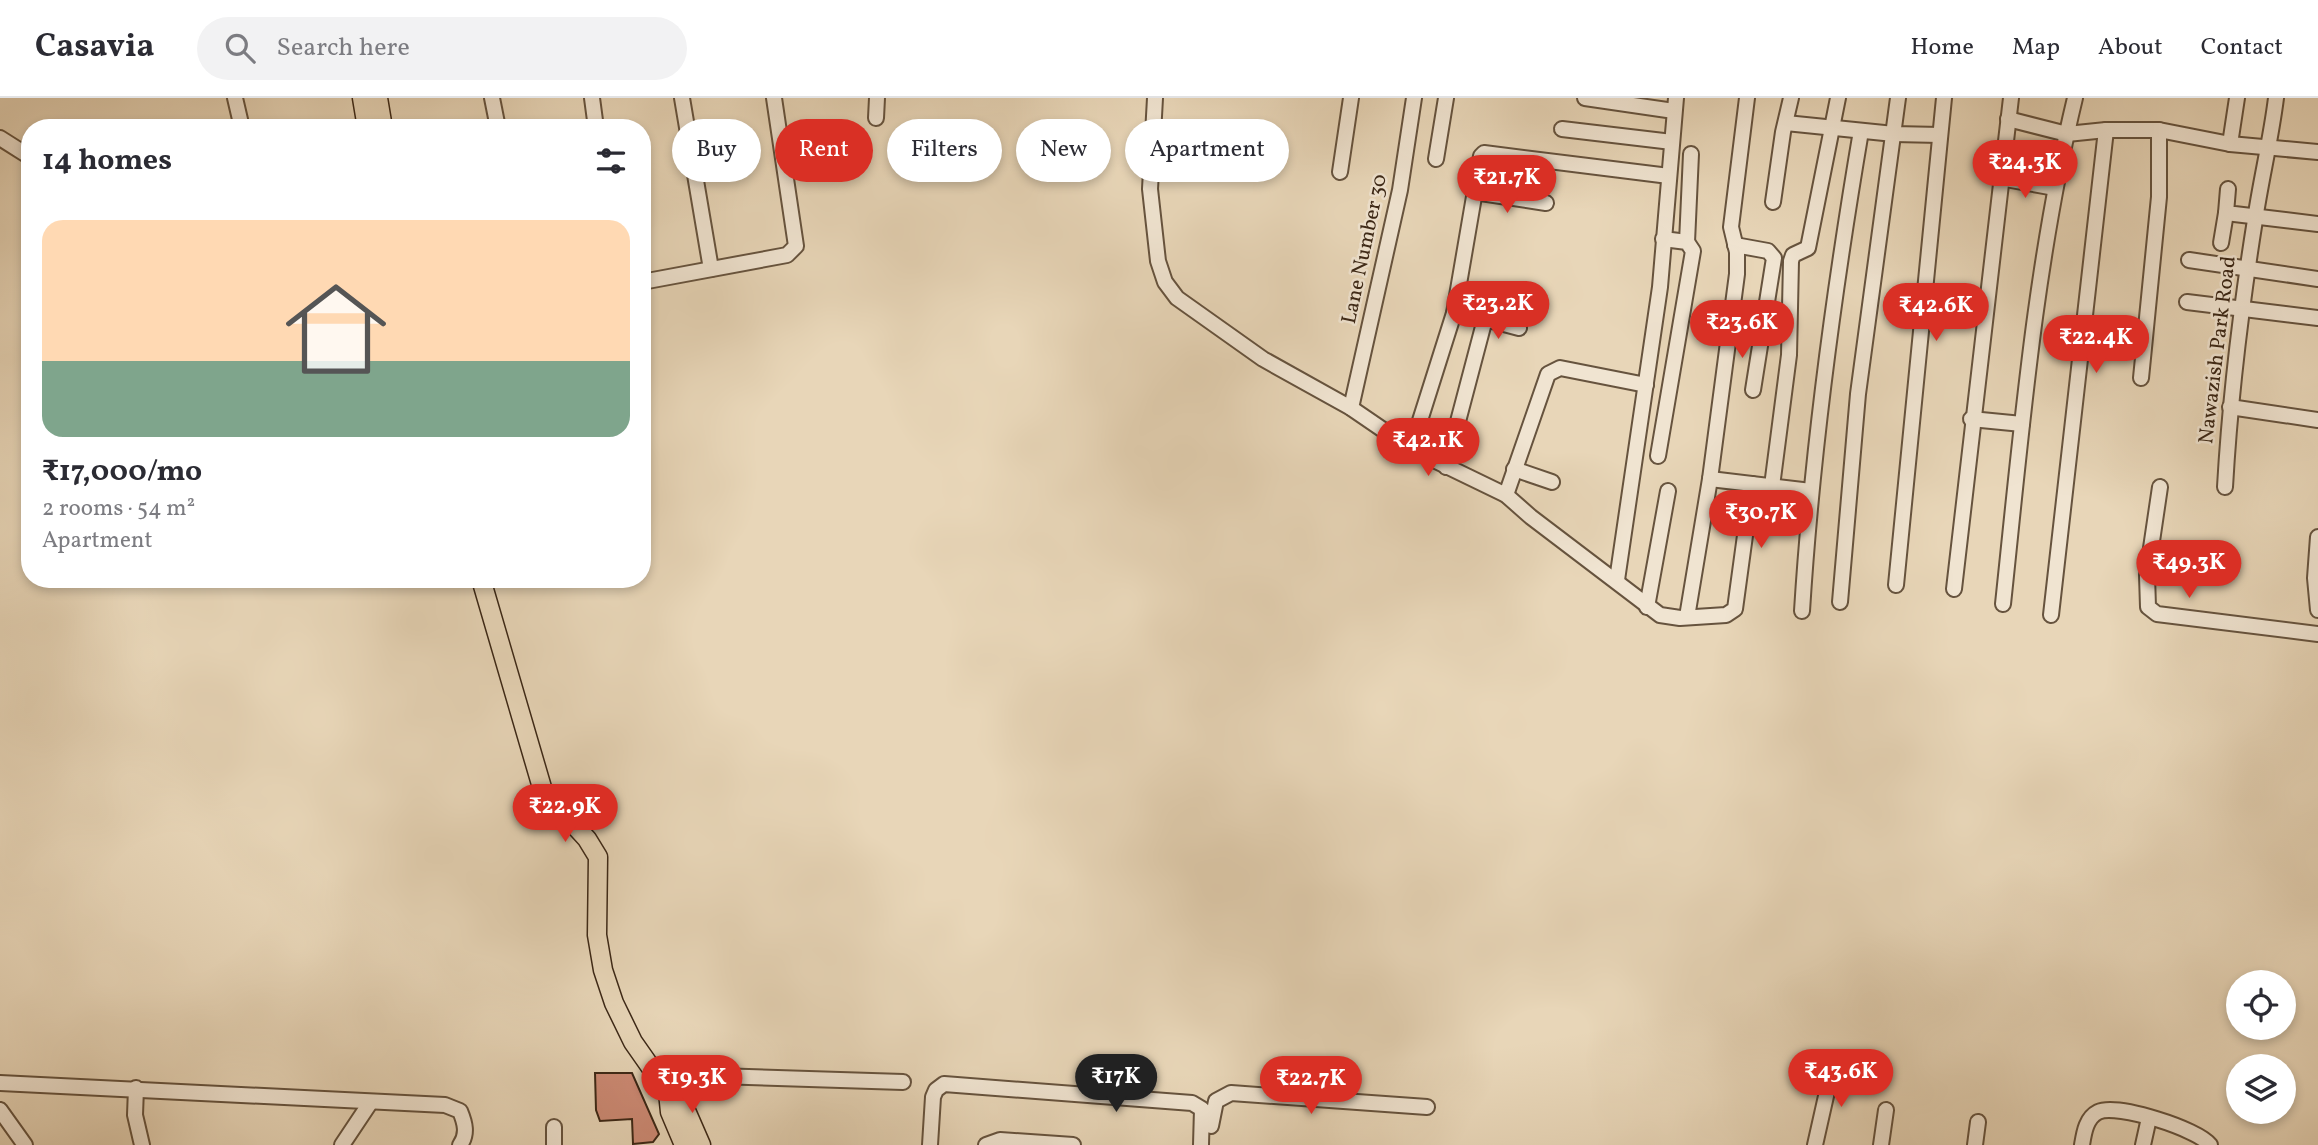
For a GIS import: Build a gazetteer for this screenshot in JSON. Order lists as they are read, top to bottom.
{
  "streets": {
    "street": ["Lane Number 30", "Nawazish Park Road"]
  },
  "page": {
    "header": "Casavia",
    "search": "Search here",
    "nav": [
      "Home",
      "Map",
      "About",
      "Contact"
    ],
    "chip": [
      "Buy",
      "Rent",
      "Filters",
      "New",
      "Apartment"
    ],
    "heading": "14 homes",
    "price": [
      "₹24.3K",
      "₹21.7K",
      "₹23.2K",
      "₹42.6K",
      "₹23.6K",
      "₹22.4K",
      "₹42.1K",
      "₹30.7K",
      "₹49.3K",
      "₹22.9K",
      "₹43.6K",
      "₹17K",
      "₹19.3K",
      "₹22.7K"
    ],
    "list": [
      {
        "name": "₹17,000/mo",
        "note": "2 rooms · 54 m² · Apartment"
      }
    ]
  }
}
